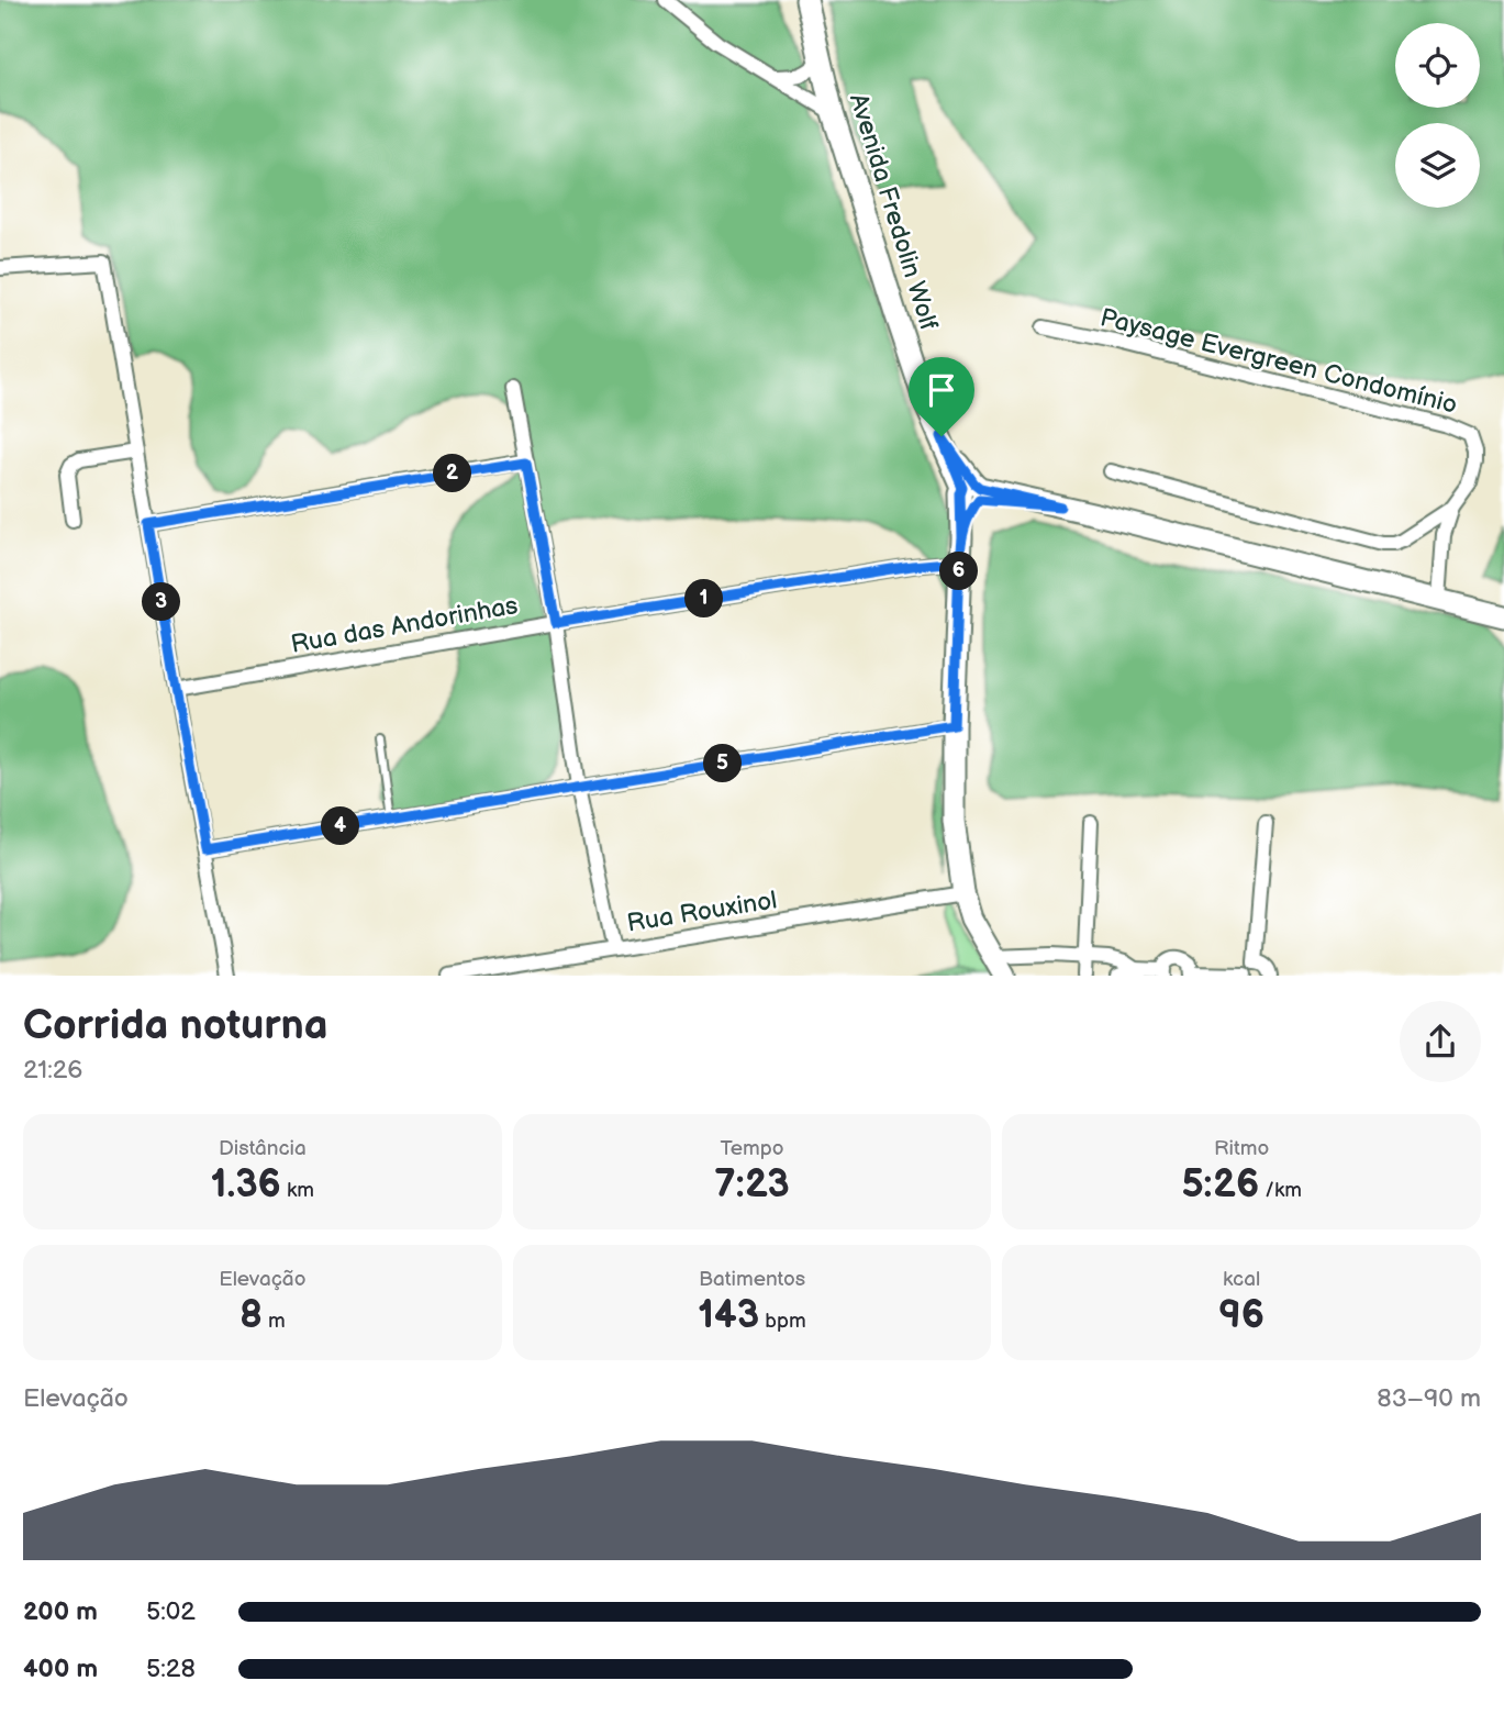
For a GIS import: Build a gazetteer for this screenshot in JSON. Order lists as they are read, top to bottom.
{
  "streets": {
    "main road": ["Avenida Fredolin Wolf"],
    "street": ["Paysage Evergreen Condomínio", "Rua das Andorinhas", "Rua Rouxinol"]
  },
  "page": {
    "pins": [
      "2",
      "6",
      "1",
      "3",
      "5",
      "4"
    ],
    "heading": ["Corrida noturna", "21:26"],
    "stats": [
      ["Distância", "1.36 km"],
      ["Tempo", "7:23"],
      ["Ritmo", "5:26 /km"],
      ["Elevação", "8 m"],
      ["Batimentos", "143 bpm"],
      ["kcal", "96"]
    ],
    "chart": ["Elevação", "83–90 m"],
    "list": [
      {
        "name": "200 m",
        "note": "5:02"
      },
      {
        "name": "400 m",
        "note": "5:28"
      }
    ]
  }
}
